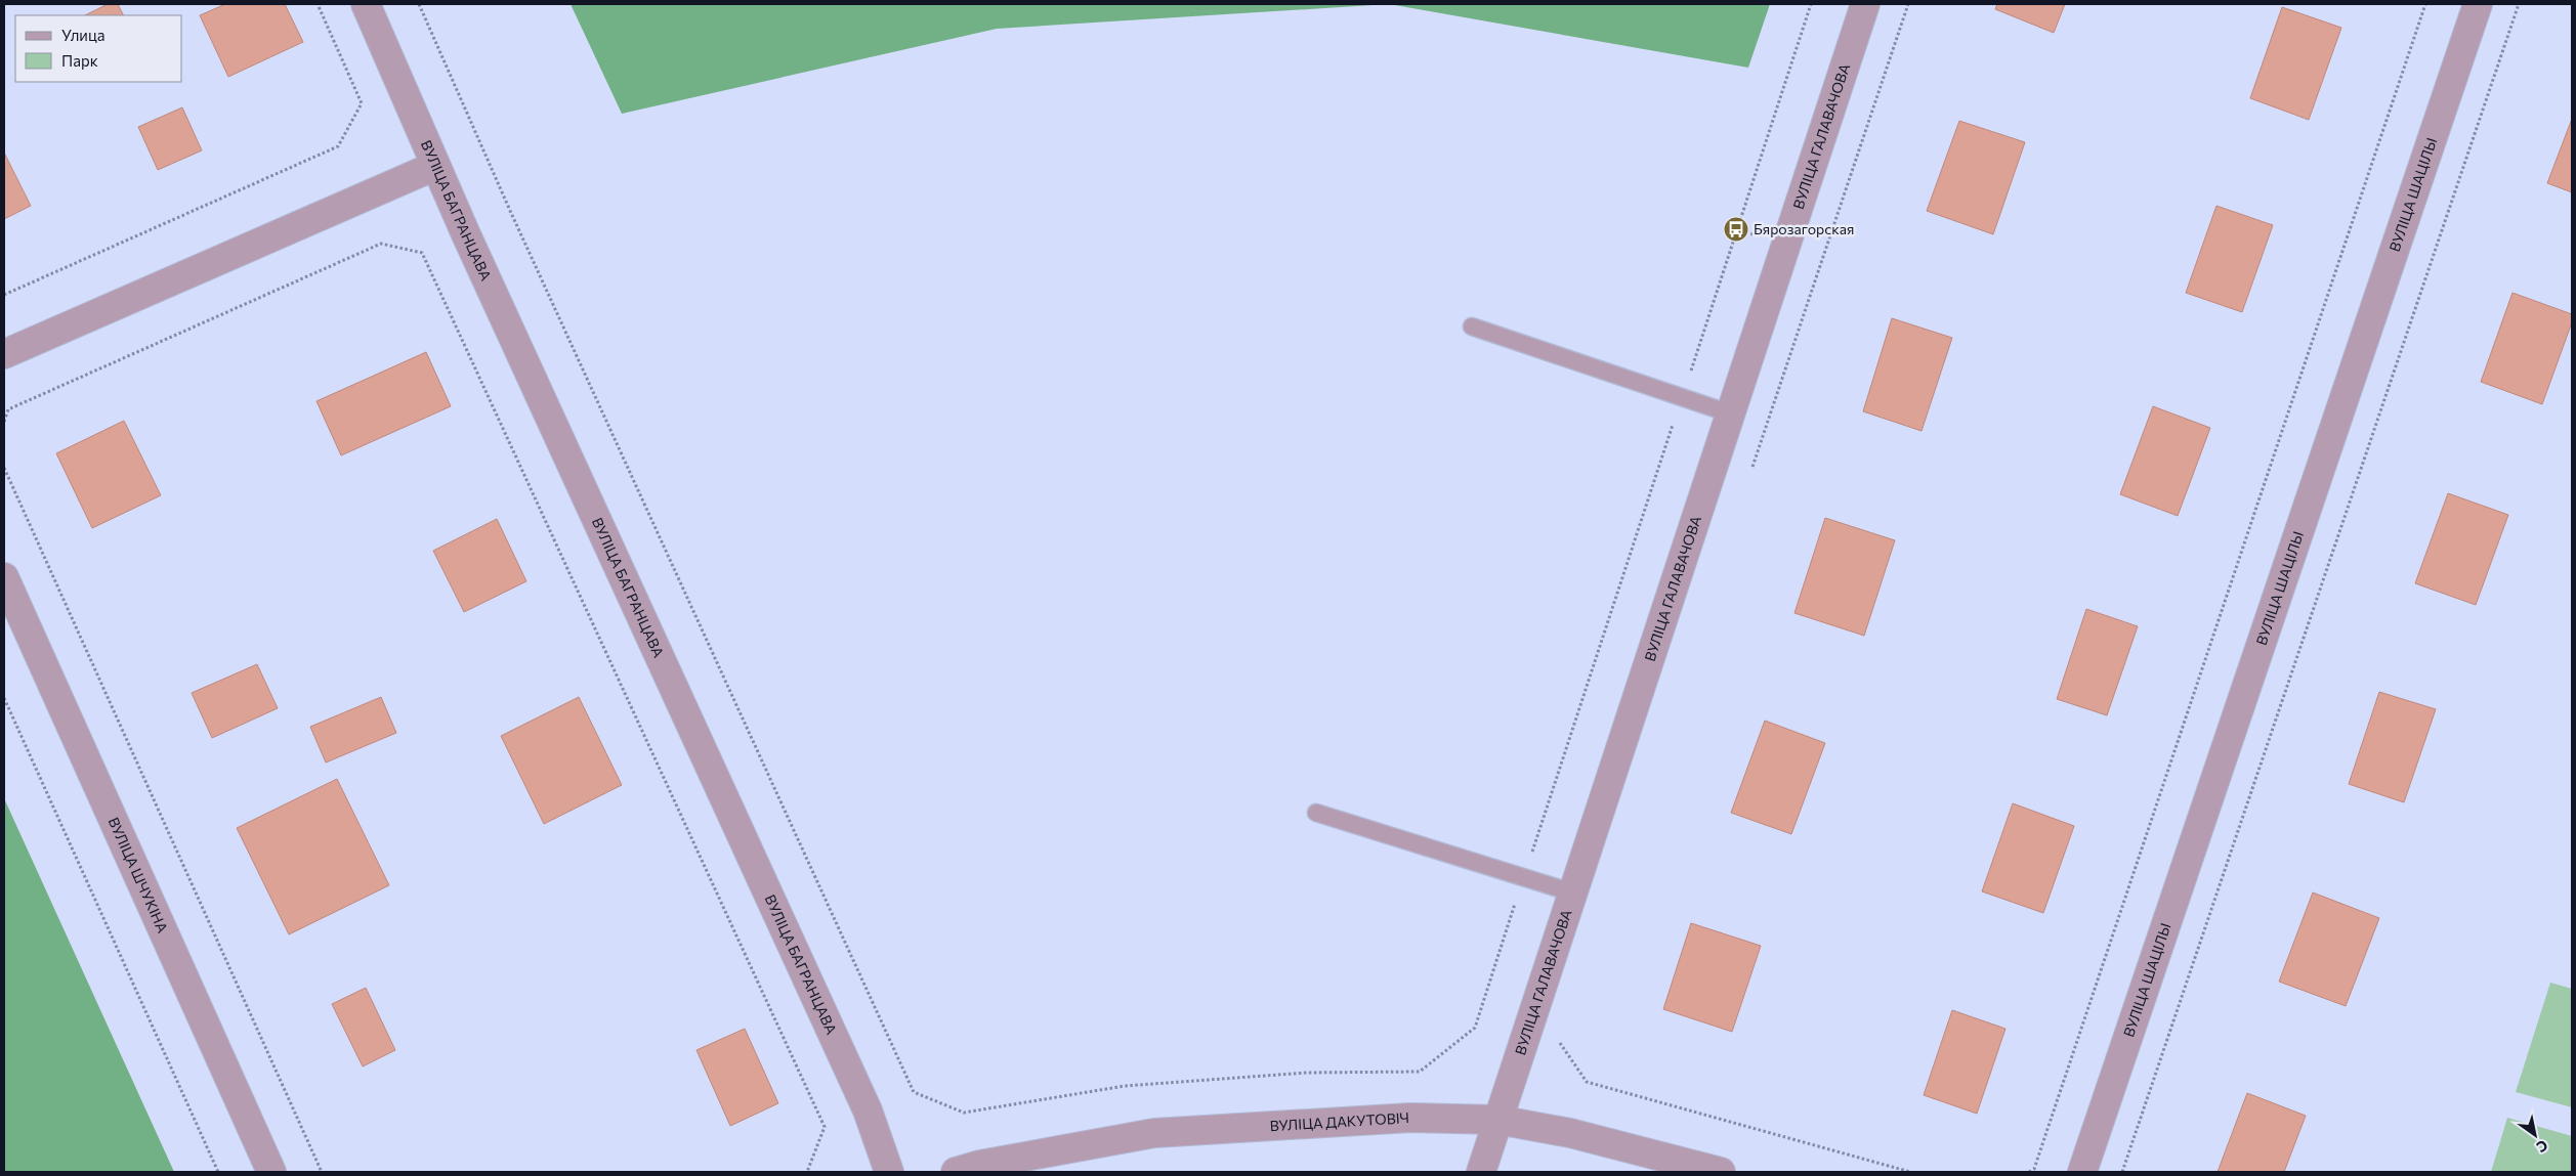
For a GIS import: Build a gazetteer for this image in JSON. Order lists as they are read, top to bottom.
{
  "streets": {
    "street": [
      "ВУЛІЦА ГАЛАВАЧОВА",
      "ВУЛІЦА ШАЦІЛЫ",
      "ВУЛІЦА БАГРАНЦАВА",
      "ВУЛІЦА ШЧУКІНА",
      "ВУЛІЦА ДАКУТОВІЧ"
    ]
  },
  "crossings": [
    ["ВУЛІЦА ГАЛАВАЧОВА", "ВУЛІЦА ДАКУТОВІЧ"]
  ],
  "places": {
    "bus stop": ["Бярозагорская"]
  },
  "legend": ["Улица", "Парк"],
  "north": "bottom right"
}
